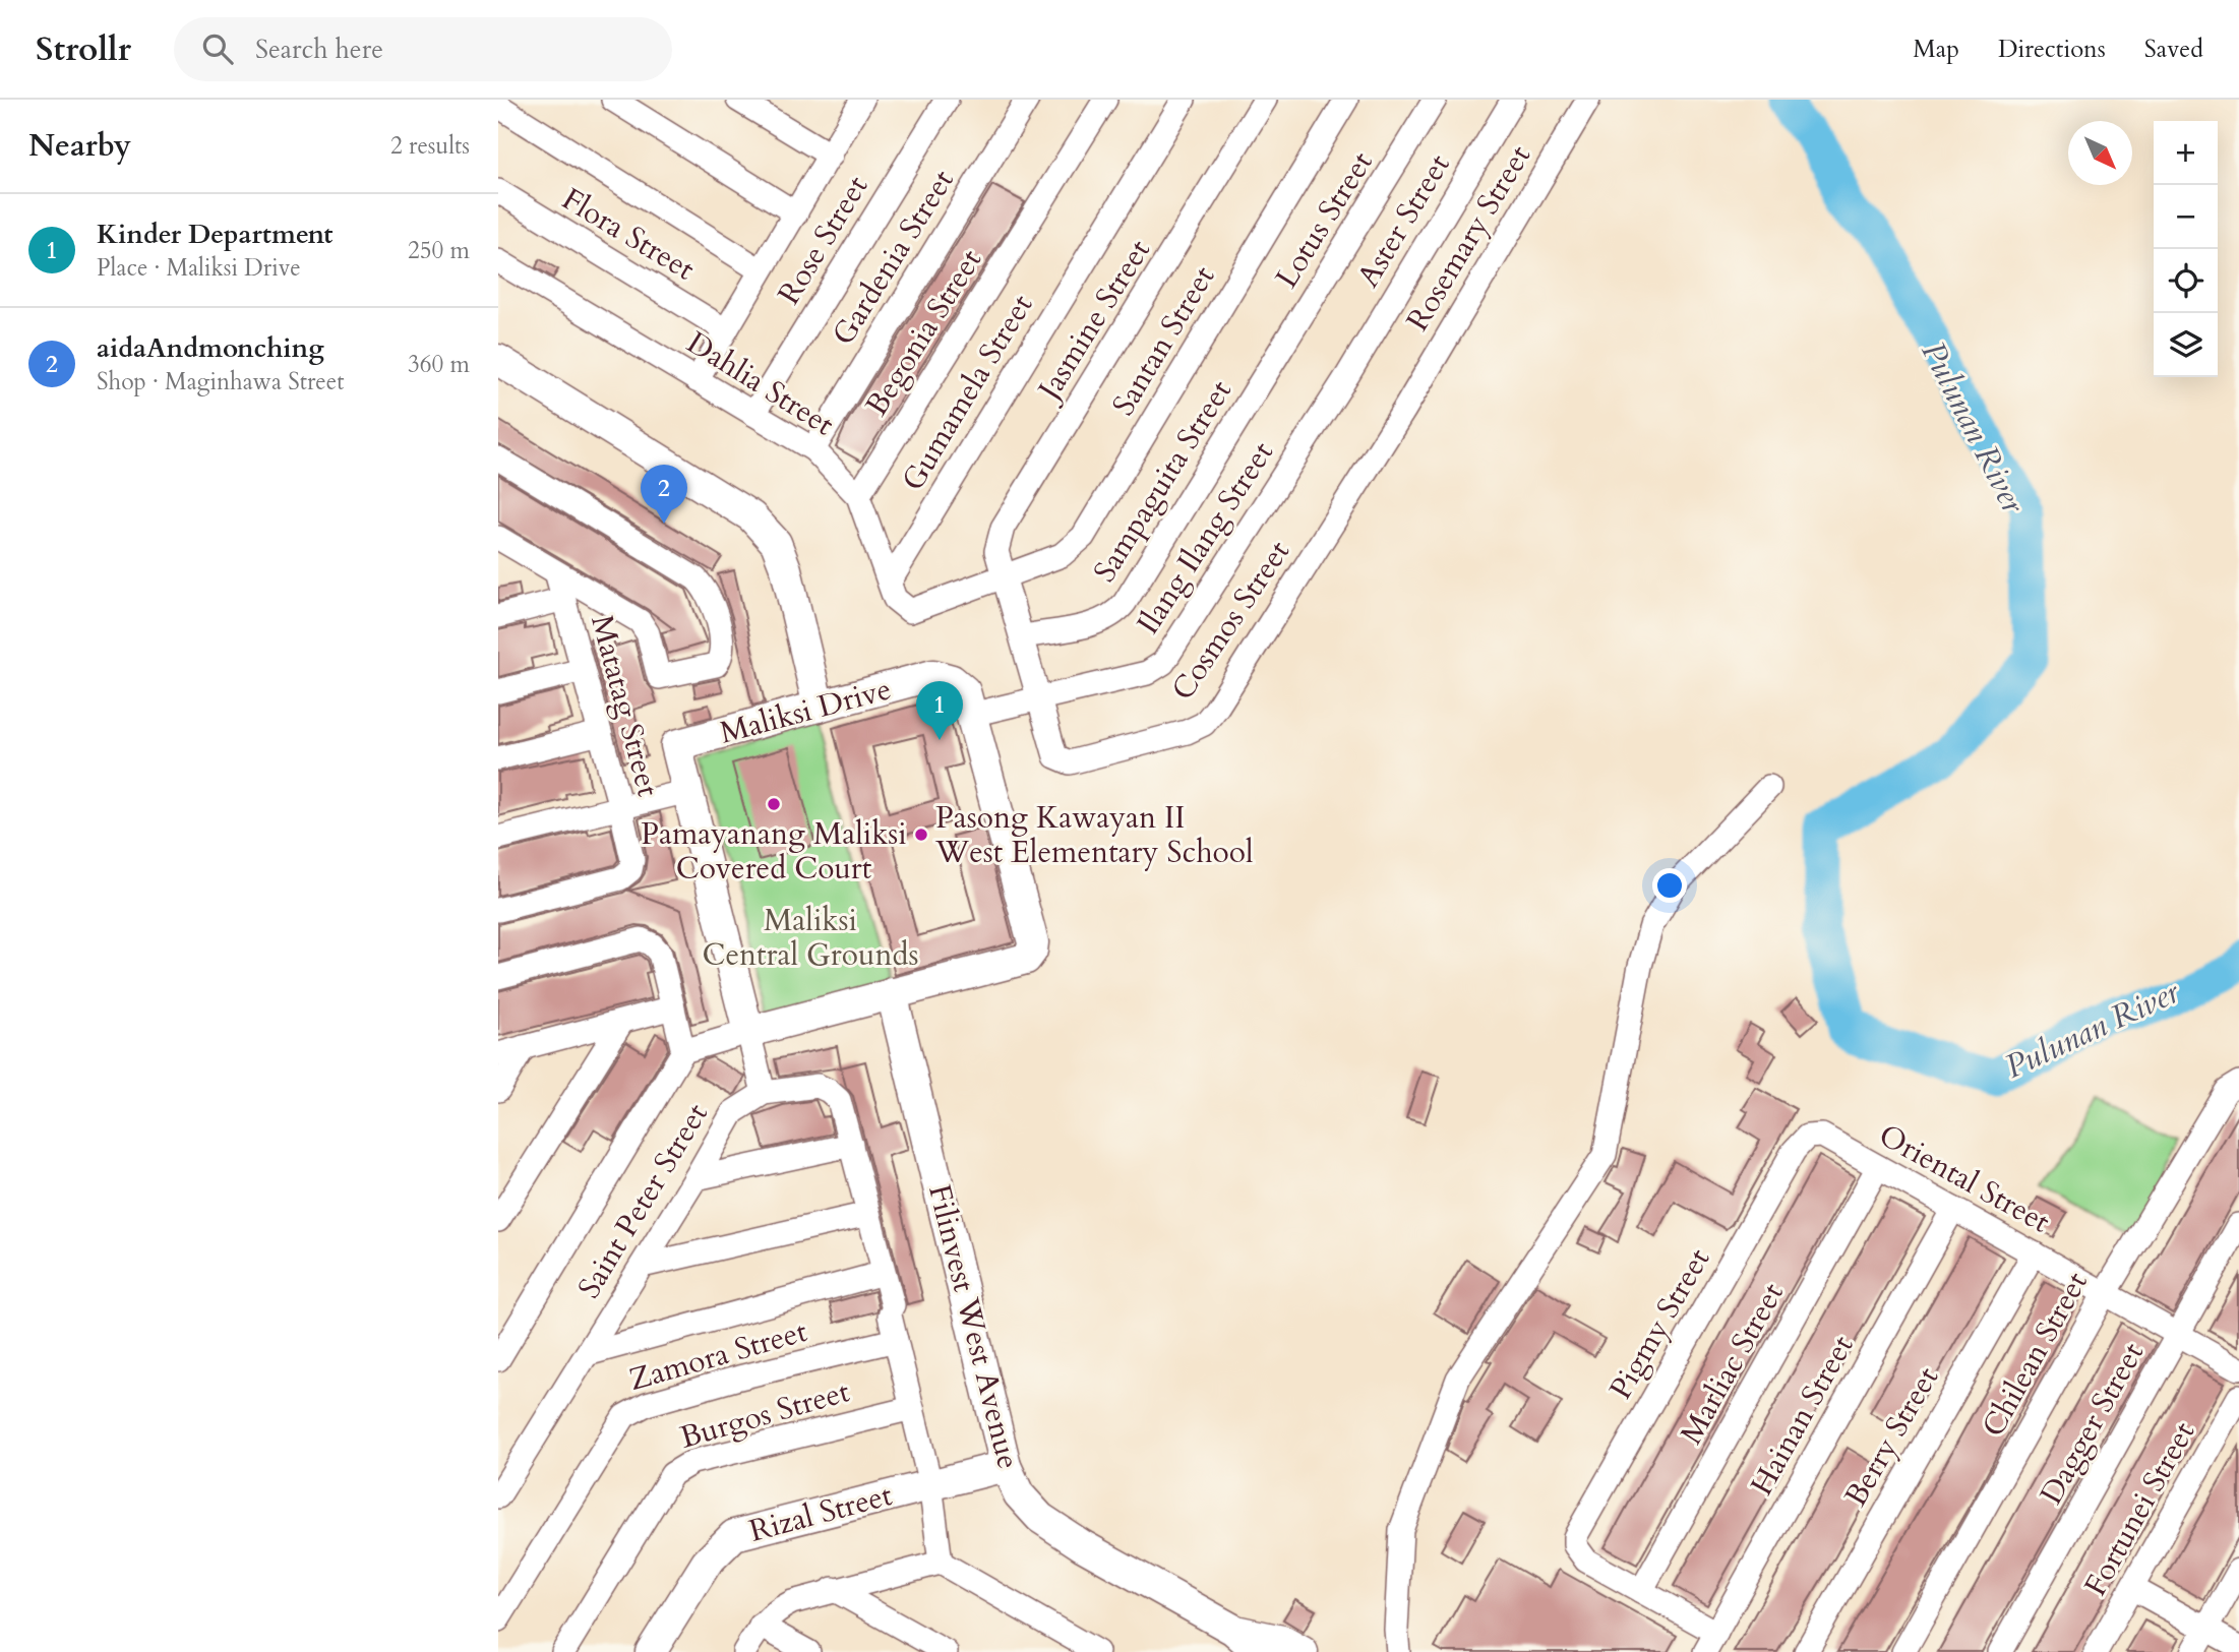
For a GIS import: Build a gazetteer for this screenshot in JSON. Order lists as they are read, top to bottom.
{
  "streets": {
    "street": [
      "Lotus Street",
      "Aster Street",
      "Flora Street",
      "Rosemary Street",
      "Rose Street",
      "Gardenia Street",
      "Jasmine Street",
      "Begonia Street",
      "Santan Street",
      "Dahlia Street",
      "Gumamela Street",
      "Sampaguita Street",
      "Ilang Ilang Street",
      "Cosmos Street",
      "Matatag Street",
      "Maliksi Drive",
      "Oriental Street",
      "Saint Peter Street",
      "Pigmy Street",
      "Filinvest West Avenue",
      "Chilean Street",
      "Zamora Street",
      "Marliac Street",
      "Burgos Street",
      "Hainan Street",
      "Dagger Street",
      "Berry Street",
      "Fortunei Street",
      "Rizal Street"
    ]
  },
  "crossings": [
    ["Lotus Street", "Sampaguita Street"],
    ["Aster Street", "Ilang Ilang Street"],
    ["Rosemary Street", "Cosmos Street"],
    ["Rose Street", "Dahlia Street"],
    ["Gardenia Street", "Dahlia Street"],
    ["Jasmine Street", "Santan Street"],
    ["Jasmine Street", "Dahlia Street"],
    ["Begonia Street", "Dahlia Street"],
    ["Santan Street", "Dahlia Street"],
    ["Dahlia Street", "Gumamela Street"],
    ["Ilang Ilang Street", "Cosmos Street"],
    ["Ilang Ilang Street", "Maliksi Drive"],
    ["Maliksi Drive", "Filinvest West Avenue"],
    ["Oriental Street", "Pigmy Street"],
    ["Oriental Street", "Chilean Street"],
    ["Oriental Street", "Marliac Street"],
    ["Oriental Street", "Hainan Street"],
    ["Oriental Street", "Dagger Street"],
    ["Oriental Street", "Berry Street"],
    ["Pigmy Street", "Marliac Street"],
    ["Filinvest West Avenue", "Rizal Street"]
  ],
  "water": ["Pulunan River"],
  "parks": ["Maliksi Central Grounds"],
  "places": ["Pamayanang Maliksi Covered Court", "Pasong Kawayan II West Elementary School"],
  "north": "bottom right",
  "page": {
    "header": "Strollr",
    "search": "Search here",
    "nav": ["Map", "Directions", "Saved"],
    "heading": ["Nearby", "2 results"],
    "map_buttons": ["+", "−"],
    "list": [
      {
        "mark": "1",
        "name": "Kinder Department",
        "note": "Place · Maliksi Drive",
        "value": "250 m"
      },
      {
        "mark": "2",
        "name": "aidaAndmonching",
        "note": "Shop · Maginhawa Street",
        "value": "360 m"
      }
    ],
    "pins": ["2", "1"]
  }
}
